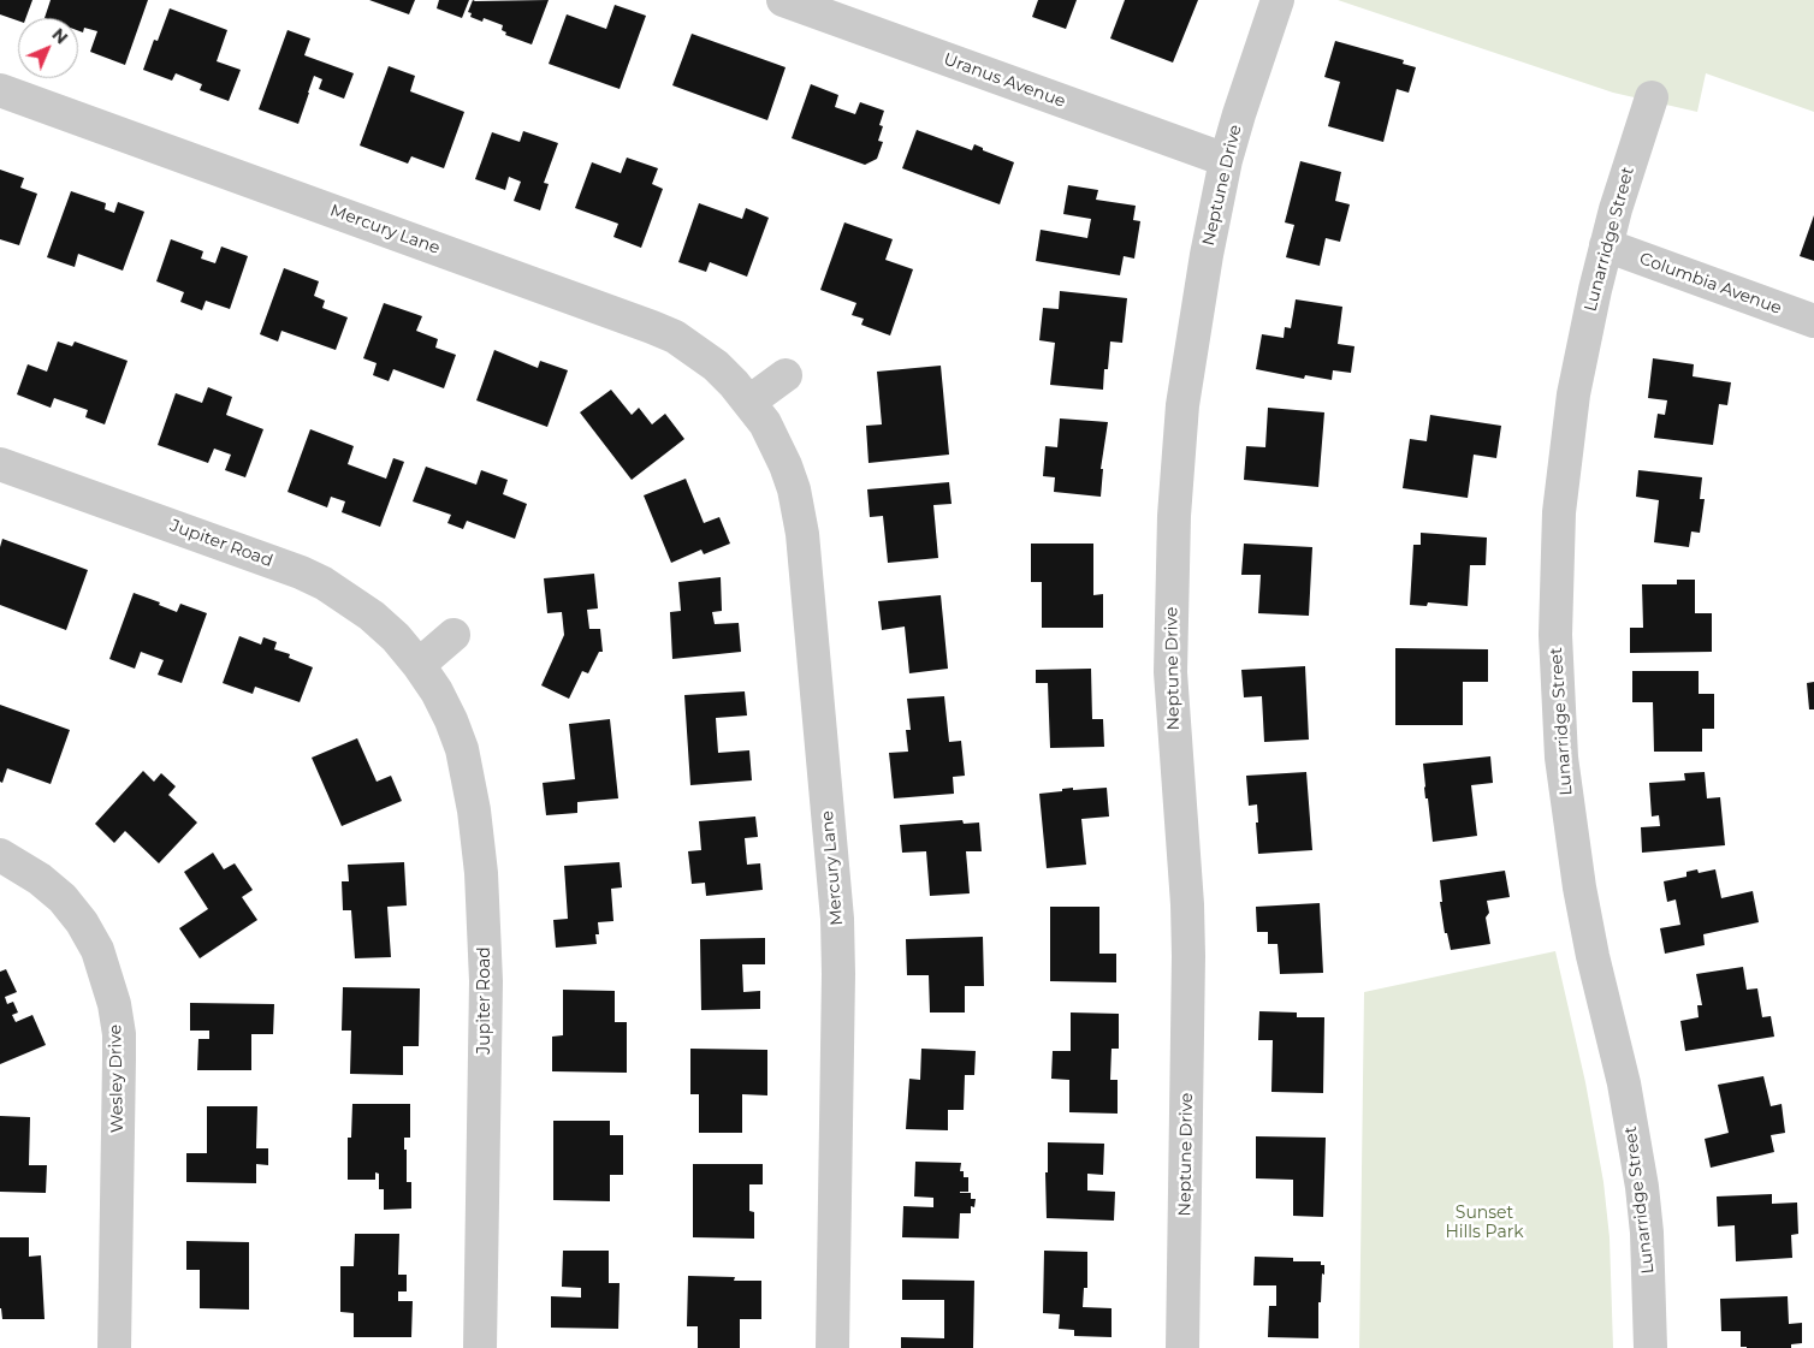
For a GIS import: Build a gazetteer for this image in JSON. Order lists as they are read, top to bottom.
{
  "streets": {
    "street": [
      "Uranus Avenue",
      "Neptune Drive",
      "Mercury Lane",
      "Lunarridge Street",
      "Columbia Avenue",
      "Jupiter Road",
      "Wesley Drive"
    ]
  },
  "crossings": [
    ["Uranus Avenue", "Neptune Drive"],
    ["Lunarridge Street", "Columbia Avenue"]
  ],
  "parks": ["Sunset Hills Park"],
  "north": "top right"
}
